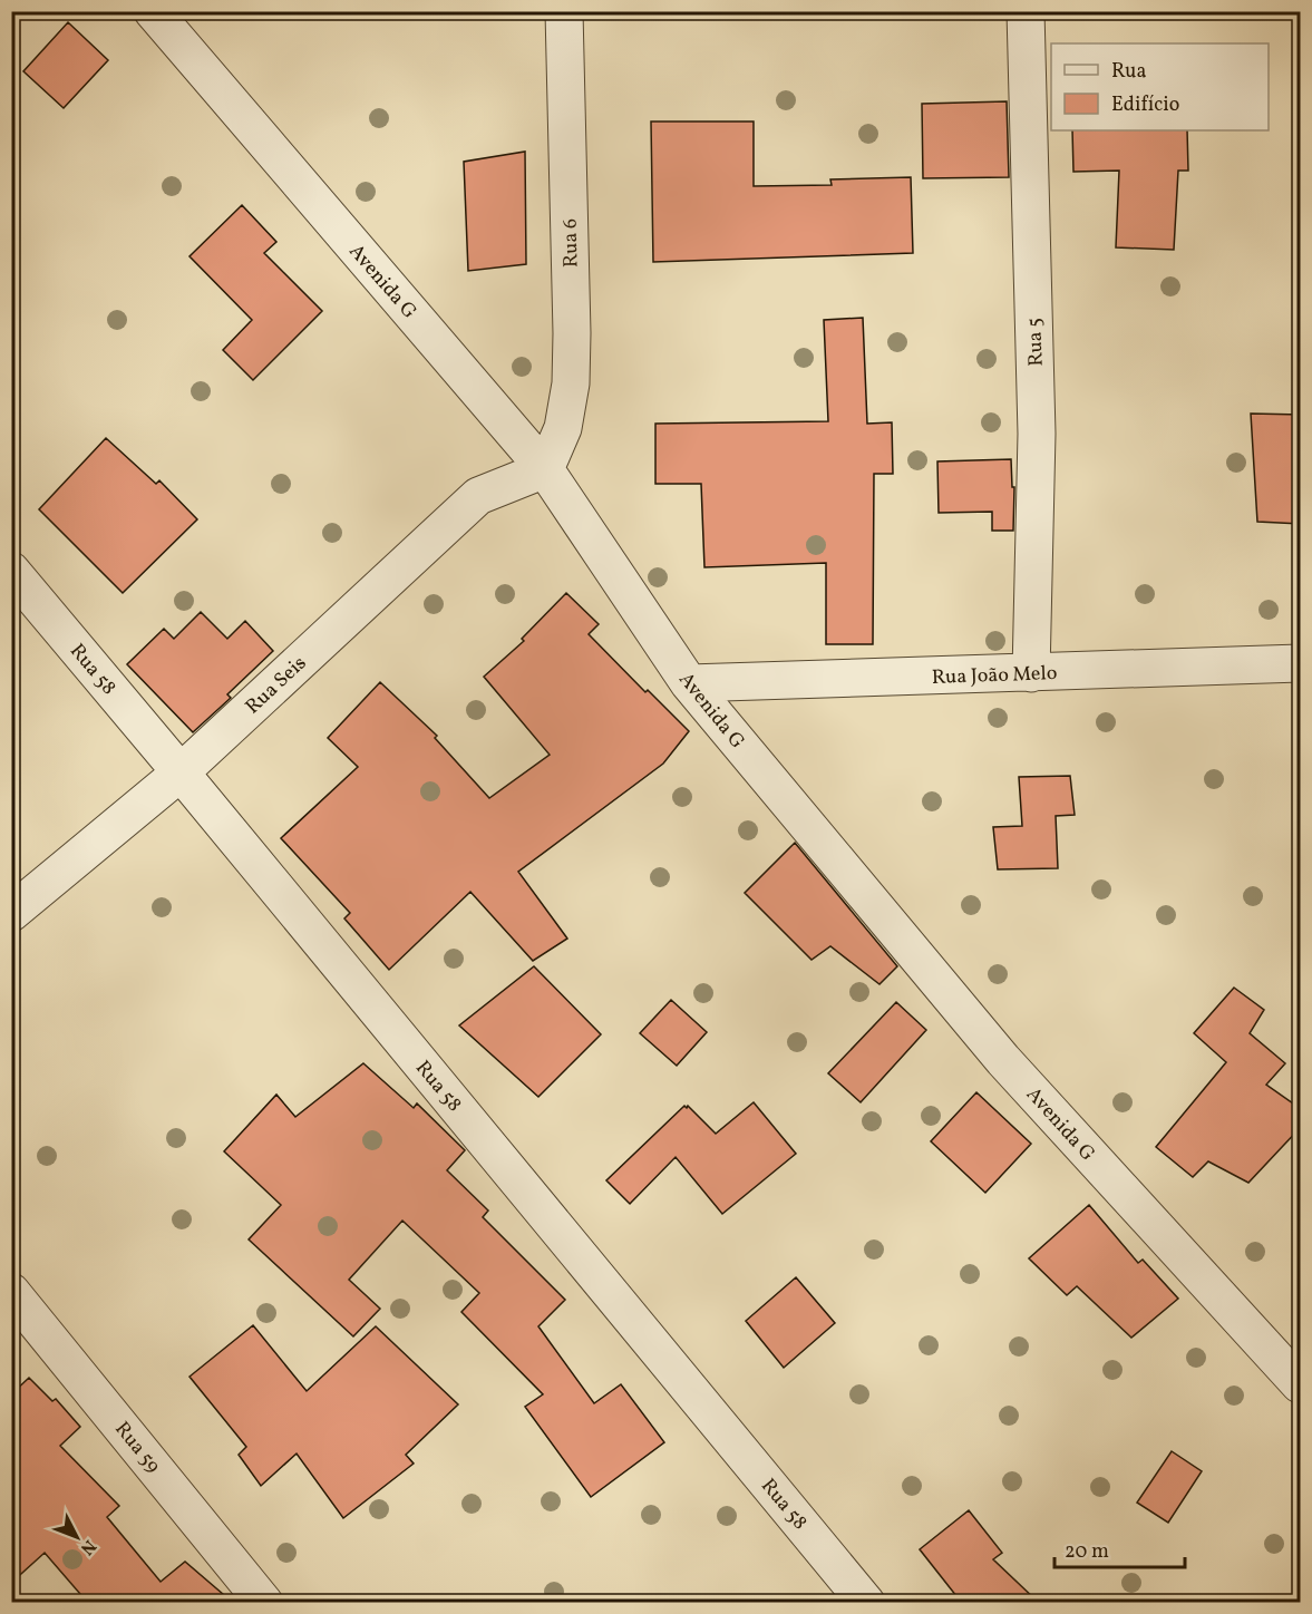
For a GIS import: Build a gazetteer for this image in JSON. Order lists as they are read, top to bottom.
{
  "streets": {
    "street": [
      "Rua 6",
      "Avenida G",
      "Rua 5",
      "Rua 58",
      "Rua João Melo",
      "Rua Seis",
      "Rua 59"
    ]
  },
  "crossings": [
    ["Rua 6", "Avenida G"],
    ["Rua 6", "Rua Seis"],
    ["Avenida G", "Rua João Melo"],
    ["Avenida G", "Rua Seis"],
    ["Rua 5", "Rua João Melo"],
    ["Rua 58", "Rua Seis"]
  ],
  "legend": ["Rua", "Edifício"],
  "scale_bar": "20 m",
  "north": "bottom right"
}
